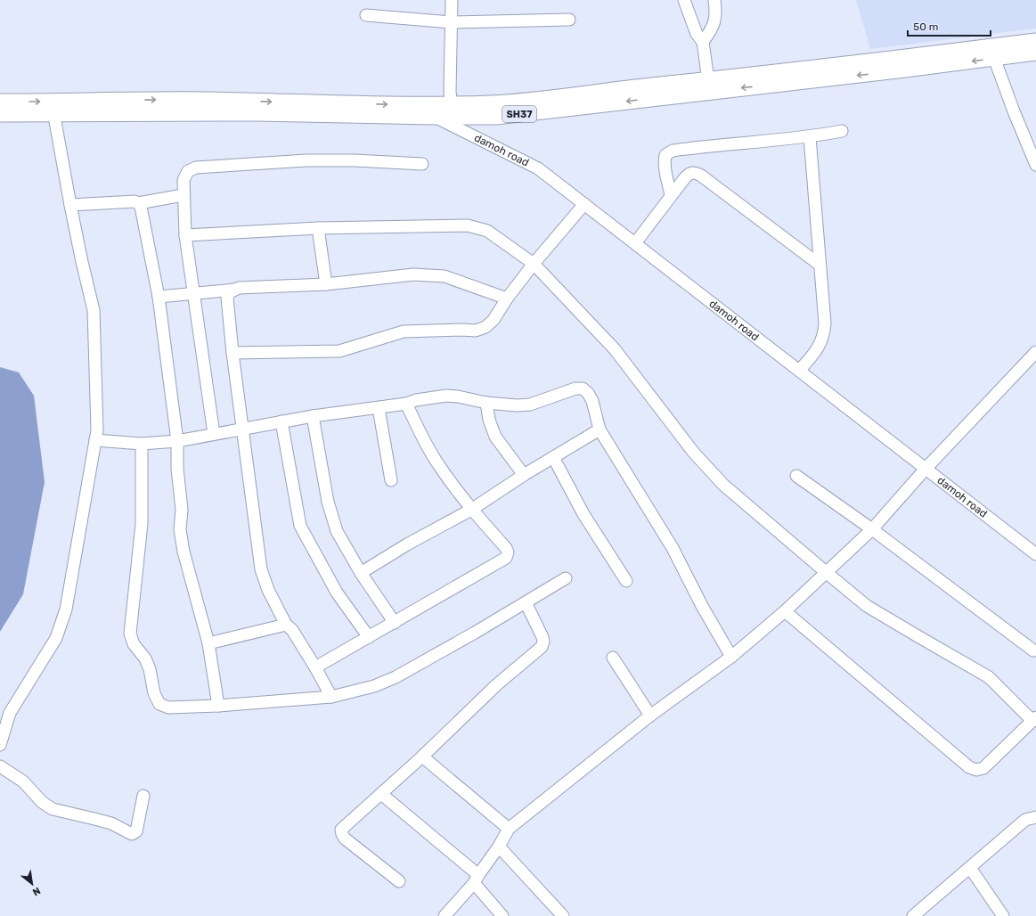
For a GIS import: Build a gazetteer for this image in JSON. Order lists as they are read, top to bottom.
{
  "streets": {
    "main road": ["SH37"],
    "street": ["damoh road"]
  },
  "crossings": [
    ["SH37", "damoh road"]
  ],
  "scale_bar": "50 m",
  "north": "bottom right"
}
